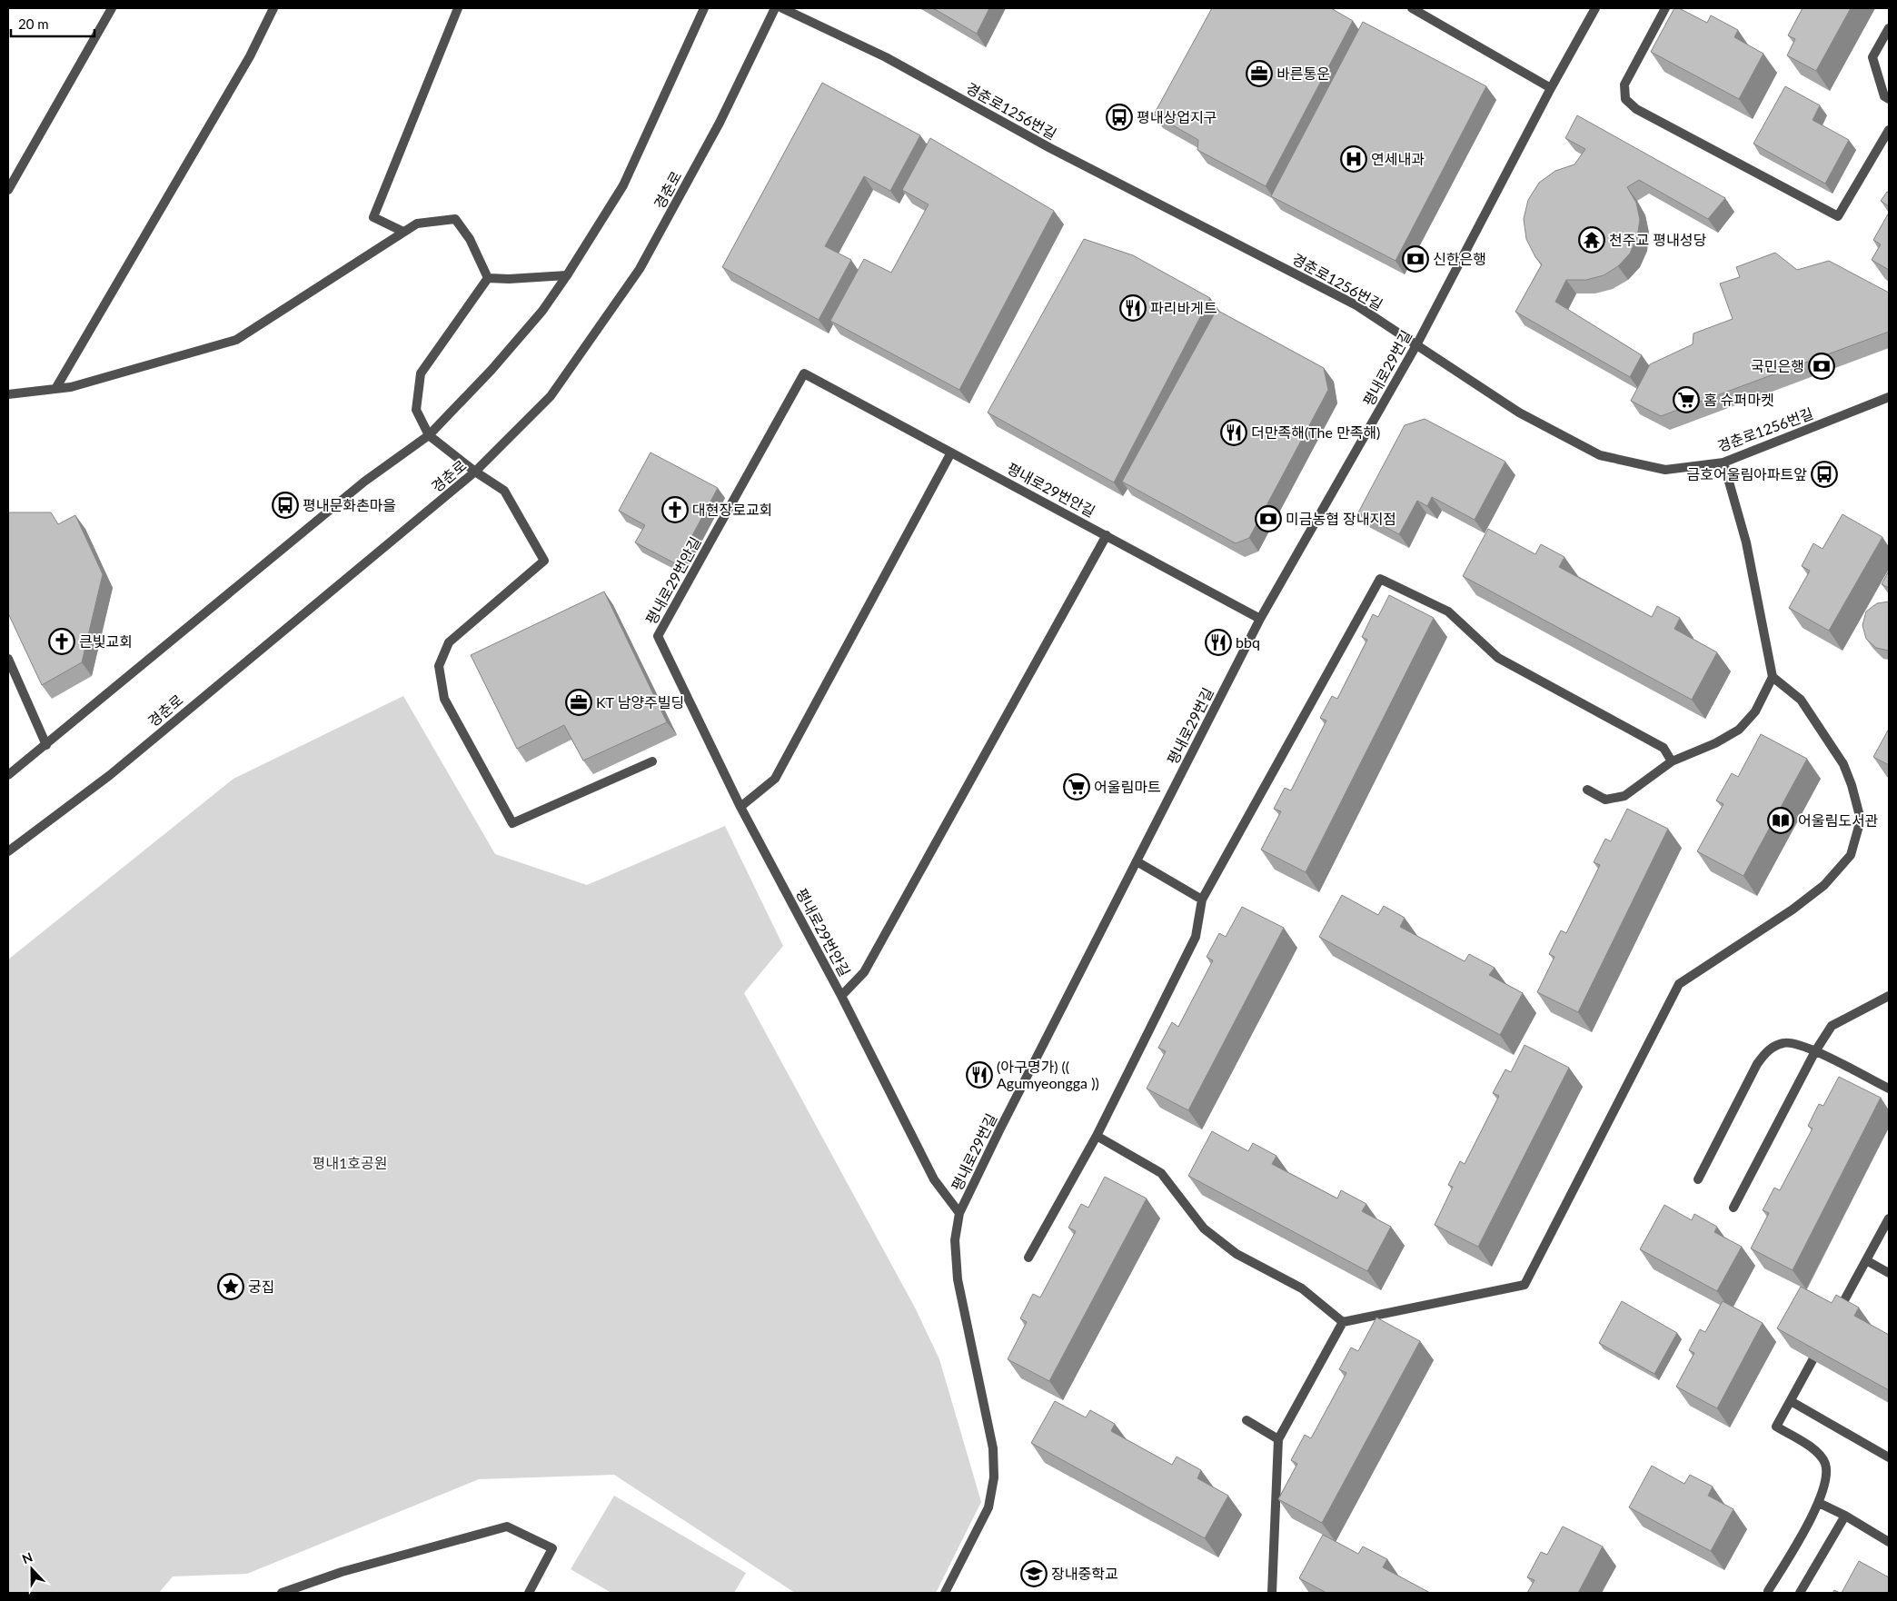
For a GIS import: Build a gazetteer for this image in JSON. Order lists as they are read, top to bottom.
{
  "streets": {
    "street": [
      "경춘로1256번길",
      "경춘로",
      "평내로29번길",
      "평내로29번안길"
    ]
  },
  "crossings": [
    ["경춘로1256번길", "평내로29번길"],
    ["평내로29번길", "평내로29번안길"]
  ],
  "parks": ["평내1호공원"],
  "places": {
    "office": ["바른통운", "KT 남양주빌딩"],
    "bus stop": ["평내상업지구", "금호어울림아파트앞", "평내문화촌마을"],
    "hospital": ["연세내과"],
    "temple": ["천주교 평내성당"],
    "bank": ["신한은행", "국민은행", "미금농협 장내지점"],
    "restaurant": [
      "파리바게트",
      "더만족해(The 만족해)",
      "bbq",
      "(아구명가) (( Agumyeongga ))"
    ],
    "supermarket": ["홈 슈퍼마켓", "어울림마트"],
    "church": ["대현장로교회", "큰빛교회"],
    "library": ["어울림도서관"],
    "place": ["궁집"],
    "school or university": ["장내중학교"]
  },
  "scale_bar": "20 m",
  "north": "top"
}
